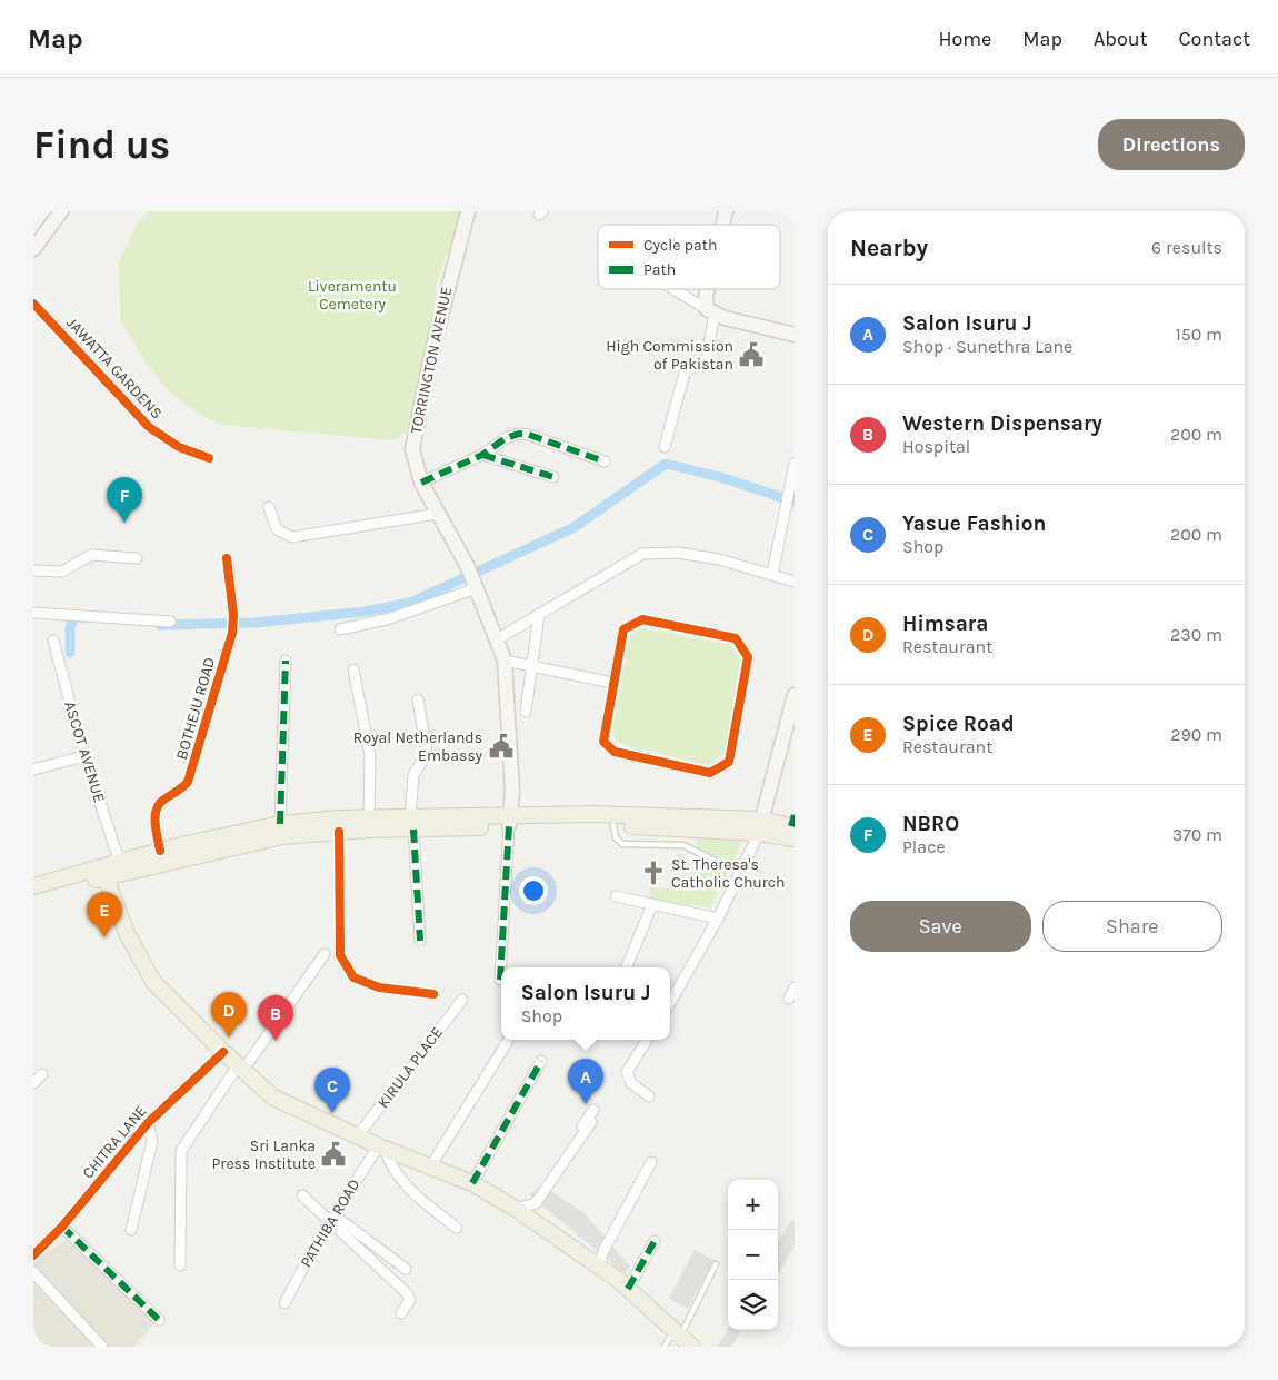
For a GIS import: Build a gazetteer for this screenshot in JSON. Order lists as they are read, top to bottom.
{
  "streets": {
    "main road": ["TORRINGTON AVENUE"],
    "street": [
      "JAWATTA GARDENS",
      "BOTHEJU ROAD",
      "ASCOT AVENUE",
      "KIRULA PLACE",
      "CHITRA LANE",
      "PATHIBA ROAD"
    ]
  },
  "parks": ["Liveramentu Cemetery"],
  "places": {
    "public building": ["High Commission of Pakistan", "Royal Netherlands Embassy", "Sri Lanka Press Institute"],
    "church": ["St. Theresa's Catholic Church"]
  },
  "legend": ["Cycle path", "Path"],
  "page": {
    "header": "Map",
    "nav": [
      "Home",
      "Map",
      "About",
      "Contact"
    ],
    "buttons": [
      "Directions",
      ["Save", "Share"]
    ],
    "title": "Find us",
    "heading": ["Nearby", "6 results"],
    "list": [
      {
        "mark": "A",
        "name": "Salon Isuru J",
        "note": "Shop · Sunethra Lane",
        "value": "150 m"
      },
      {
        "mark": "B",
        "name": "Western Dispensary",
        "note": "Hospital",
        "value": "200 m"
      },
      {
        "mark": "C",
        "name": "Yasue Fashion",
        "note": "Shop",
        "value": "200 m"
      },
      {
        "mark": "D",
        "name": "Himsara",
        "note": "Restaurant",
        "value": "230 m"
      },
      {
        "mark": "E",
        "name": "Spice Road",
        "note": "Restaurant",
        "value": "290 m"
      },
      {
        "mark": "F",
        "name": "NBRO",
        "note": "Place",
        "value": "370 m"
      }
    ],
    "pins": [
      "F",
      "E",
      "D",
      "B",
      "A",
      "C"
    ],
    "popup": ["Salon Isuru J", "Shop"],
    "map_buttons": ["+", "−"]
  }
}
